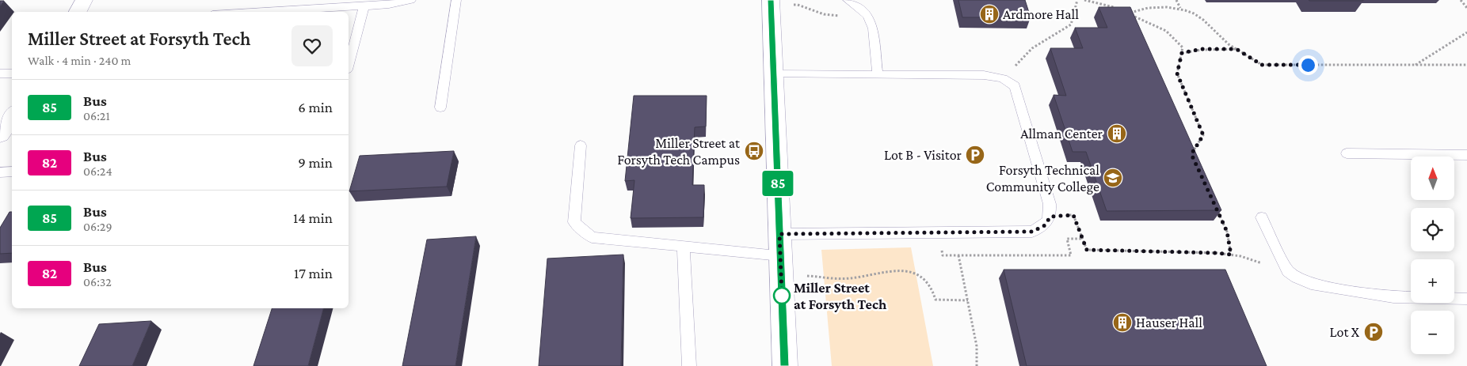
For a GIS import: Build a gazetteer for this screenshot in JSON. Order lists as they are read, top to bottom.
{
  "places": {
    "building": ["Ardmore Hall", "Allman Center", "Hauser Hall"],
    "bus stop": ["Miller Street at Forsyth Tech Campus"],
    "parking": ["Lot B - Visitor", "Lot X"],
    "school or university": ["Forsyth Technical Community College"],
    "other": ["Miller Street at Forsyth Tech"]
  },
  "lines": ["bus line 85"],
  "north": "top",
  "page": {
    "on_map": "85",
    "heading": ["Miller Street at Forsyth Tech", "Walk · 4 min · 240 m"],
    "list": [
      {
        "mark": "85",
        "name": "Bus",
        "note": "06:21",
        "value": "6 min"
      },
      {
        "mark": "82",
        "name": "Bus",
        "note": "06:24",
        "value": "9 min"
      },
      {
        "mark": "85",
        "name": "Bus",
        "note": "06:29",
        "value": "14 min"
      },
      {
        "mark": "82",
        "name": "Bus",
        "note": "06:32",
        "value": "17 min"
      }
    ],
    "map_buttons": ["+", "−"]
  }
}
